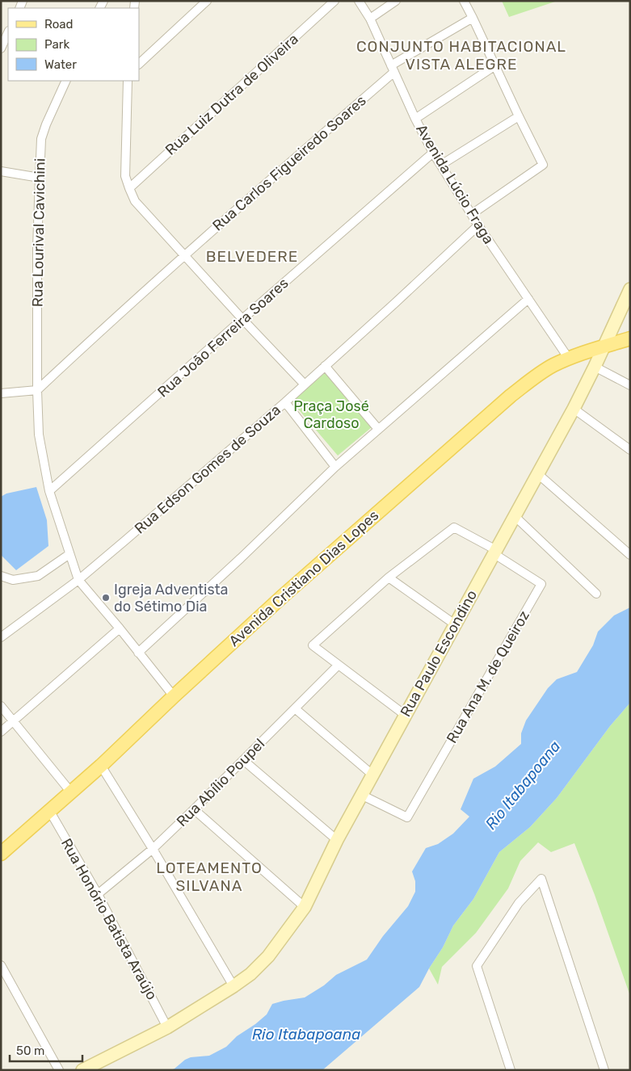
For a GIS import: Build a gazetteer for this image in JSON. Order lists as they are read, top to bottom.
{
  "streets": {
    "main road": ["Avenida Cristiano Dias Lopes", "Rua Paulo Escondino"],
    "street": [
      "Rua Luiz Dutra de Oliveira",
      "Rua Carlos Figueiredo Soares",
      "Avenida Lúcio Fraga",
      "Rua Lourival Cavichini",
      "Rua João Ferreira Soares",
      "Rua Edson Gomes de Souza",
      "Rua Ana M. de Queiroz",
      "Rua Abílio Poupel",
      "Rua Honório Batista Araújo"
    ]
  },
  "crossings": [
    ["Rua Carlos Figueiredo Soares", "Avenida Lúcio Fraga"],
    ["Rua Carlos Figueiredo Soares", "Rua Lourival Cavichini"],
    ["Avenida Lúcio Fraga", "Rua João Ferreira Soares"],
    ["Avenida Lúcio Fraga", "Rua Edson Gomes de Souza"],
    ["Avenida Lúcio Fraga", "Avenida Cristiano Dias Lopes"],
    ["Rua Lourival Cavichini", "Rua João Ferreira Soares"],
    ["Rua Lourival Cavichini", "Rua Edson Gomes de Souza"],
    ["Avenida Cristiano Dias Lopes", "Rua Paulo Escondino"],
    ["Avenida Cristiano Dias Lopes", "Rua Honório Batista Araújo"],
    ["Rua Paulo Escondino", "Rua Ana M. de Queiroz"],
    ["Rua Paulo Escondino", "Rua Honório Batista Araújo"],
    ["Rua Abílio Poupel", "Rua Honório Batista Araújo"]
  ],
  "districts": ["CONJUNTO HABITACIONAL VISTA ALEGRE", "BELVEDERE", "LOTEAMENTO SILVANA"],
  "water": ["Rio Itabapoana"],
  "parks": ["Praça José Cardoso"],
  "places": ["Igreja Adventista do Sétimo Dia"],
  "legend": ["Road", "Park", "Water"],
  "scale_bar": "50 m"
}
